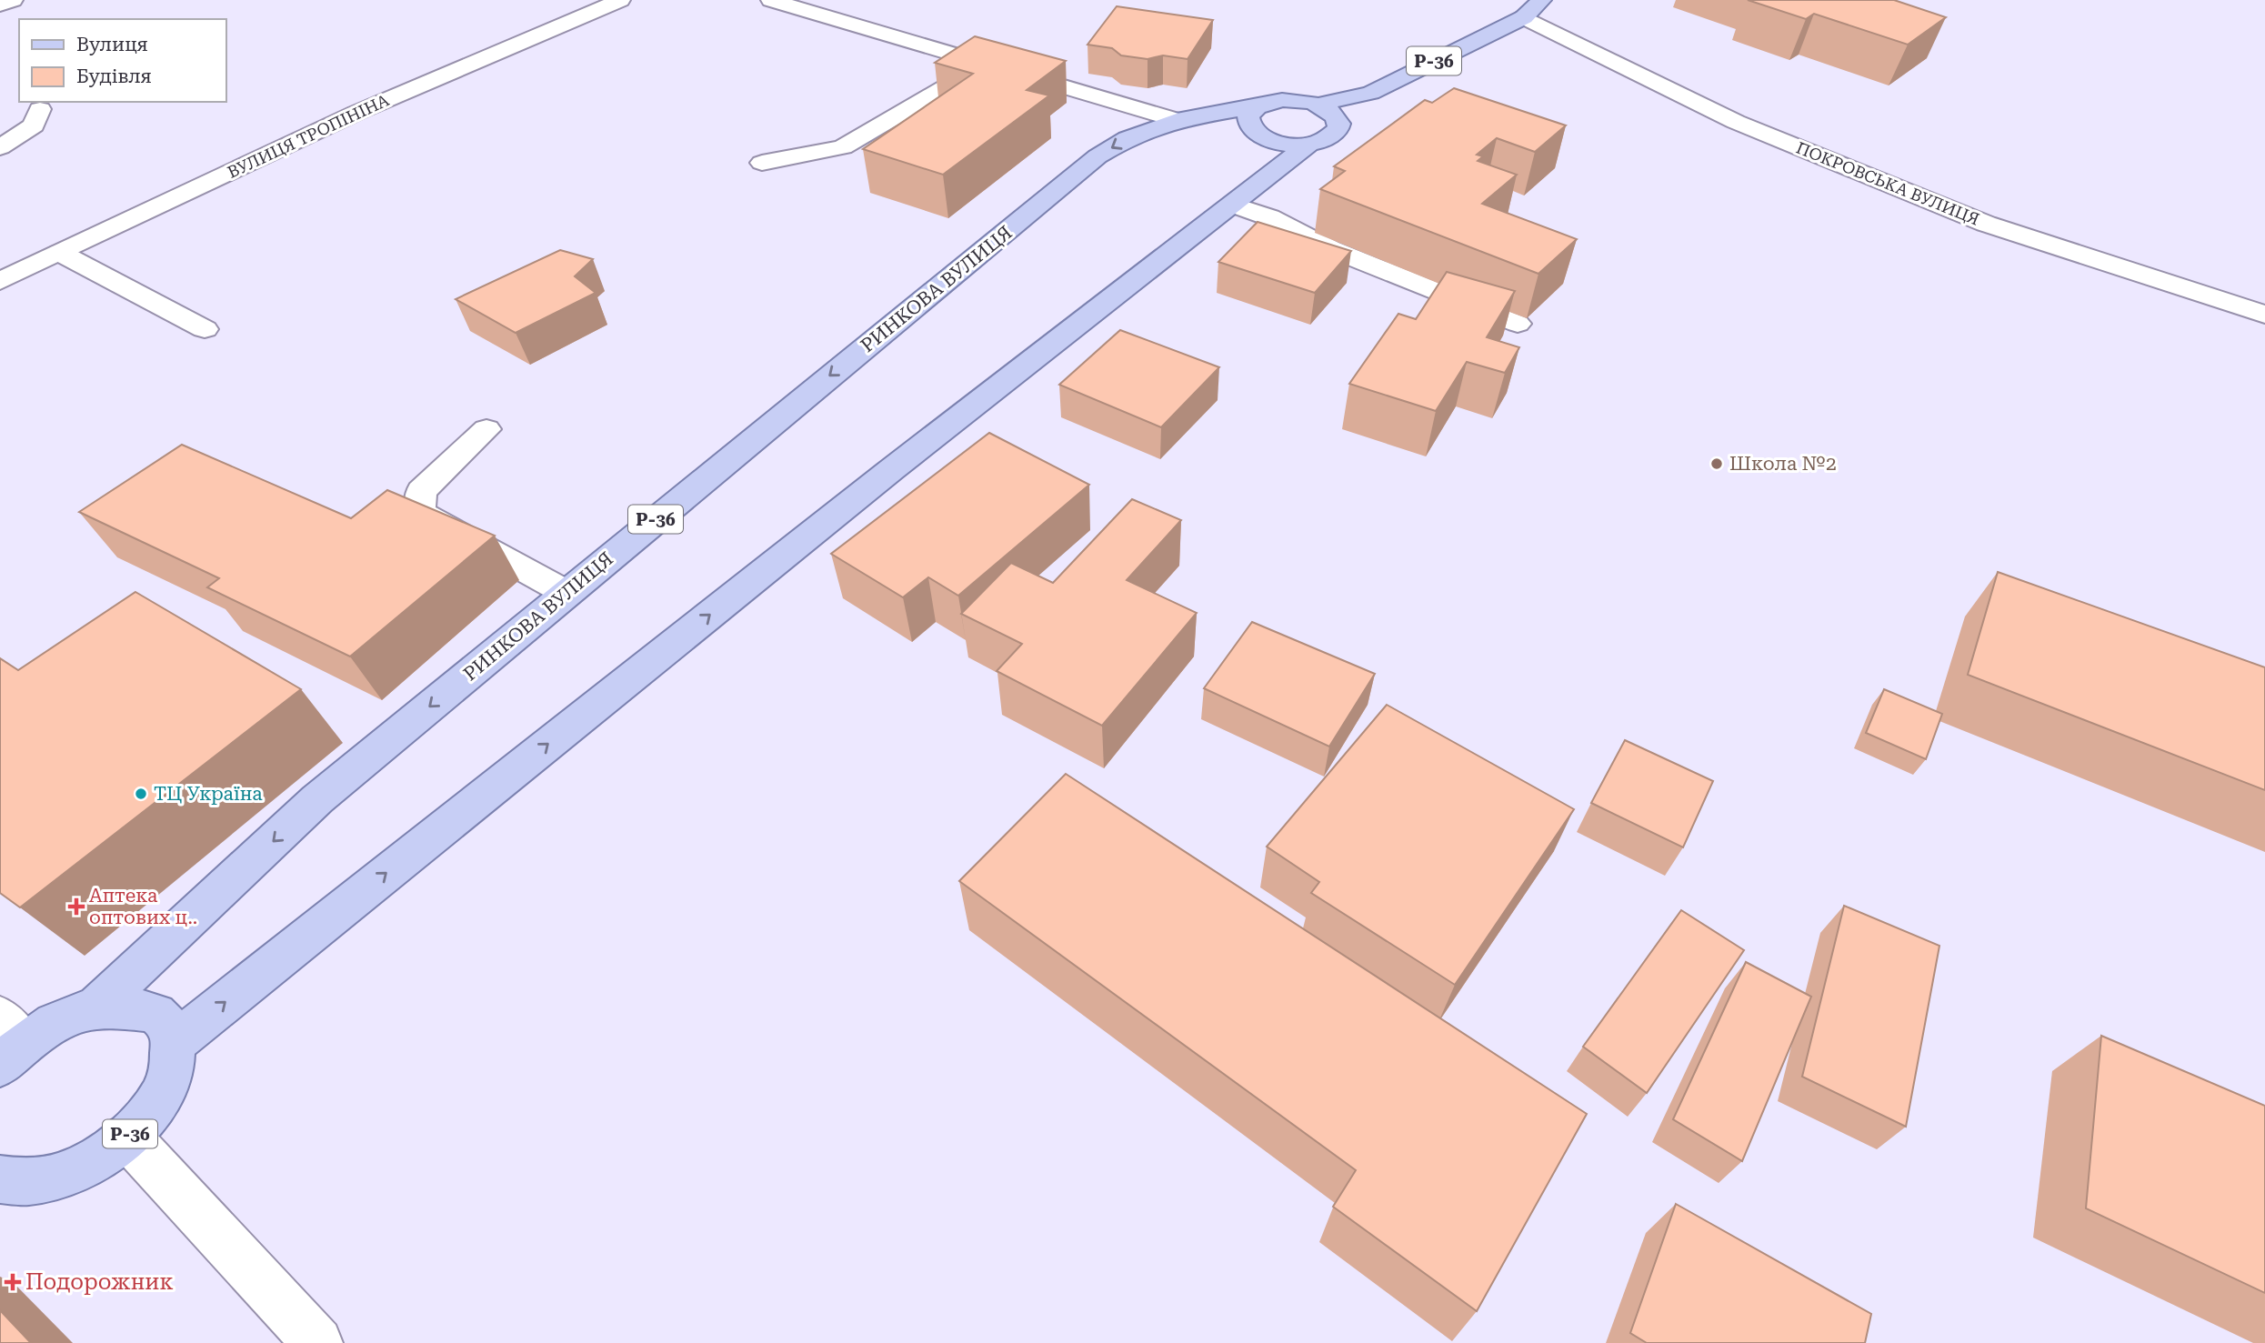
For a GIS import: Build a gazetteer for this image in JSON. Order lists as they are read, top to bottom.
{
  "streets": {
    "main road": ["Р-36", "РИНКОВА ВУЛИЦЯ"],
    "street": ["ВУЛИЦЯ ТРОПІНІНА", "ПОКРОВСЬКА ВУЛИЦЯ"]
  },
  "crossings": [
    ["Р-36", "РИНКОВА ВУЛИЦЯ"],
    ["ПОКРОВСЬКА ВУЛИЦЯ", "РИНКОВА ВУЛИЦЯ"]
  ],
  "places": {
    "other": ["Школа №2", "ТЦ Україна"],
    "health": ["Аптека оптових ц..", "Подорожник"]
  },
  "legend": ["Вулиця", "Будівля"]
}
